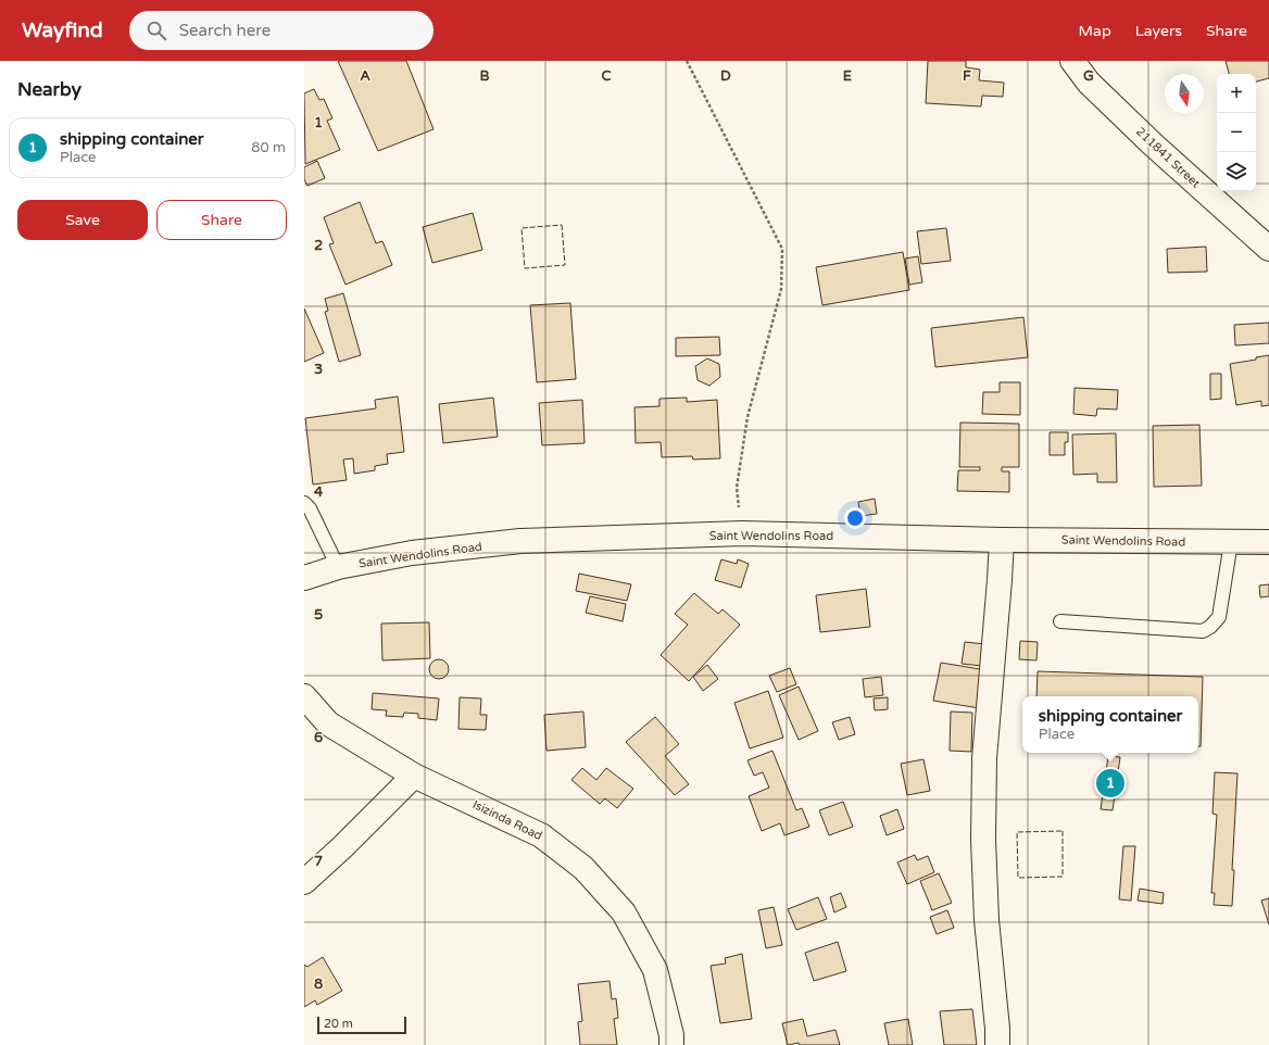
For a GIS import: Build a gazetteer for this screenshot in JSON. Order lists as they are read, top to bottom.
{
  "streets": {
    "street": ["211841 Street", "Saint Wendolins Road", "Isizinda Road"]
  },
  "scale_bar": "20 m",
  "north": "bottom",
  "page": {
    "header": "Wayfind",
    "search": "Search here",
    "nav": ["Map", "Layers", "Share"],
    "heading": "Nearby",
    "map_buttons": ["+", "−"],
    "list": [
      {
        "mark": "1",
        "name": "shipping container",
        "note": "Place",
        "value": "80 m"
      }
    ],
    "buttons": ["Save", "Share"],
    "popup": ["shipping container", "Place"],
    "pins": "1",
    "scale": "20 m"
  },
  "grid": {
    "columns": [
      "A",
      "B",
      "C",
      "D",
      "E",
      "F",
      "G"
    ],
    "rows": [
      "1",
      "2",
      "3",
      "4",
      "5",
      "6",
      "7",
      "8"
    ]
  }
}
